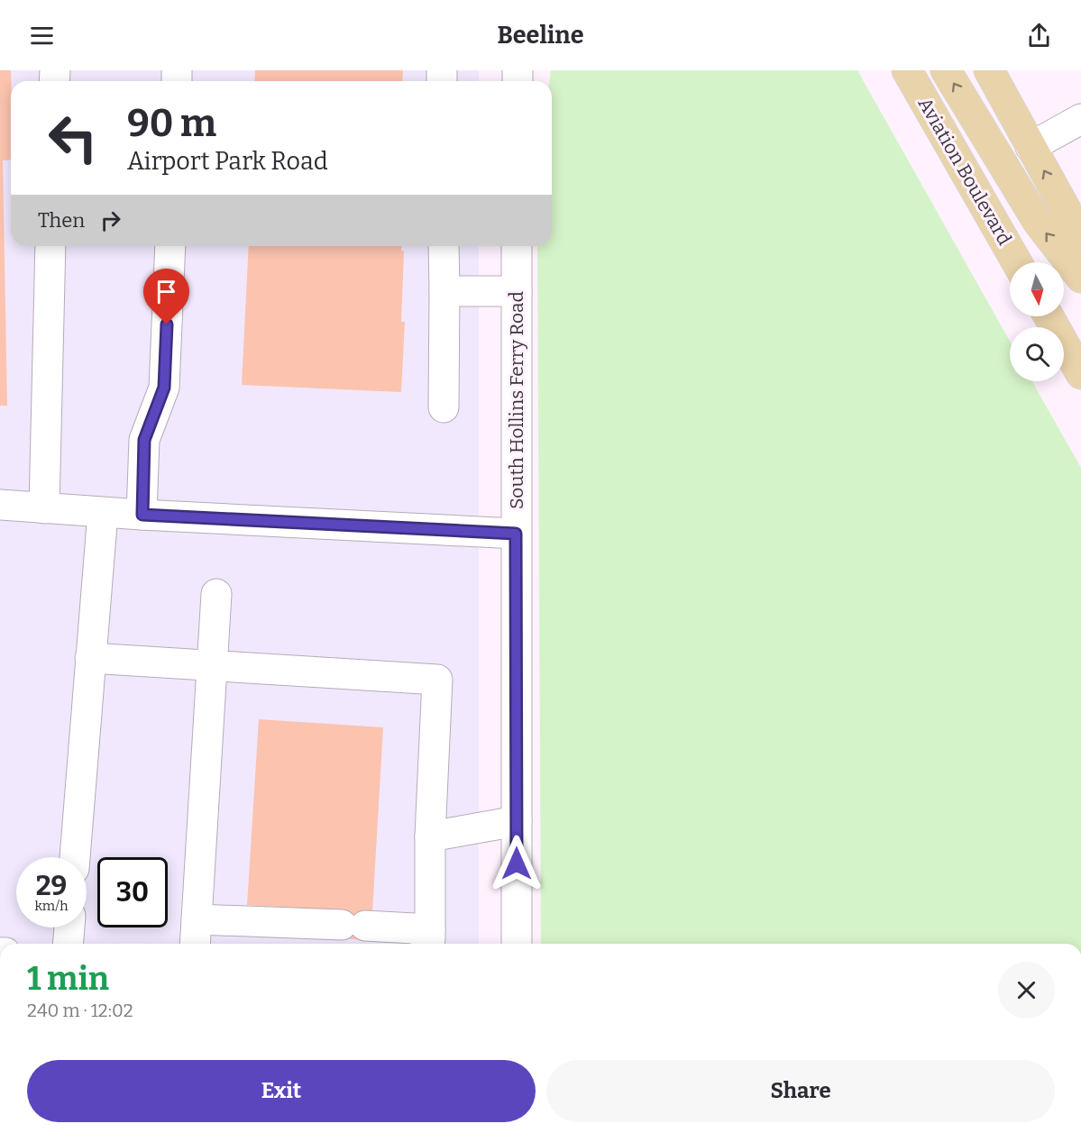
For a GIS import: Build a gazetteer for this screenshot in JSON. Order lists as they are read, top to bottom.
{
  "streets": {
    "main road": ["Aviation Boulevard"],
    "street": ["South Hollins Ferry Road"]
  },
  "north": "bottom",
  "page": {
    "header": "Beeline",
    "turn": ["90 m", "Airport Park Road"],
    "then": "Then",
    "speed": "29 km/h",
    "limit": "30",
    "heading": ["1 min", "240 m · 12:02"],
    "buttons": ["Exit", "Share"]
  }
}
